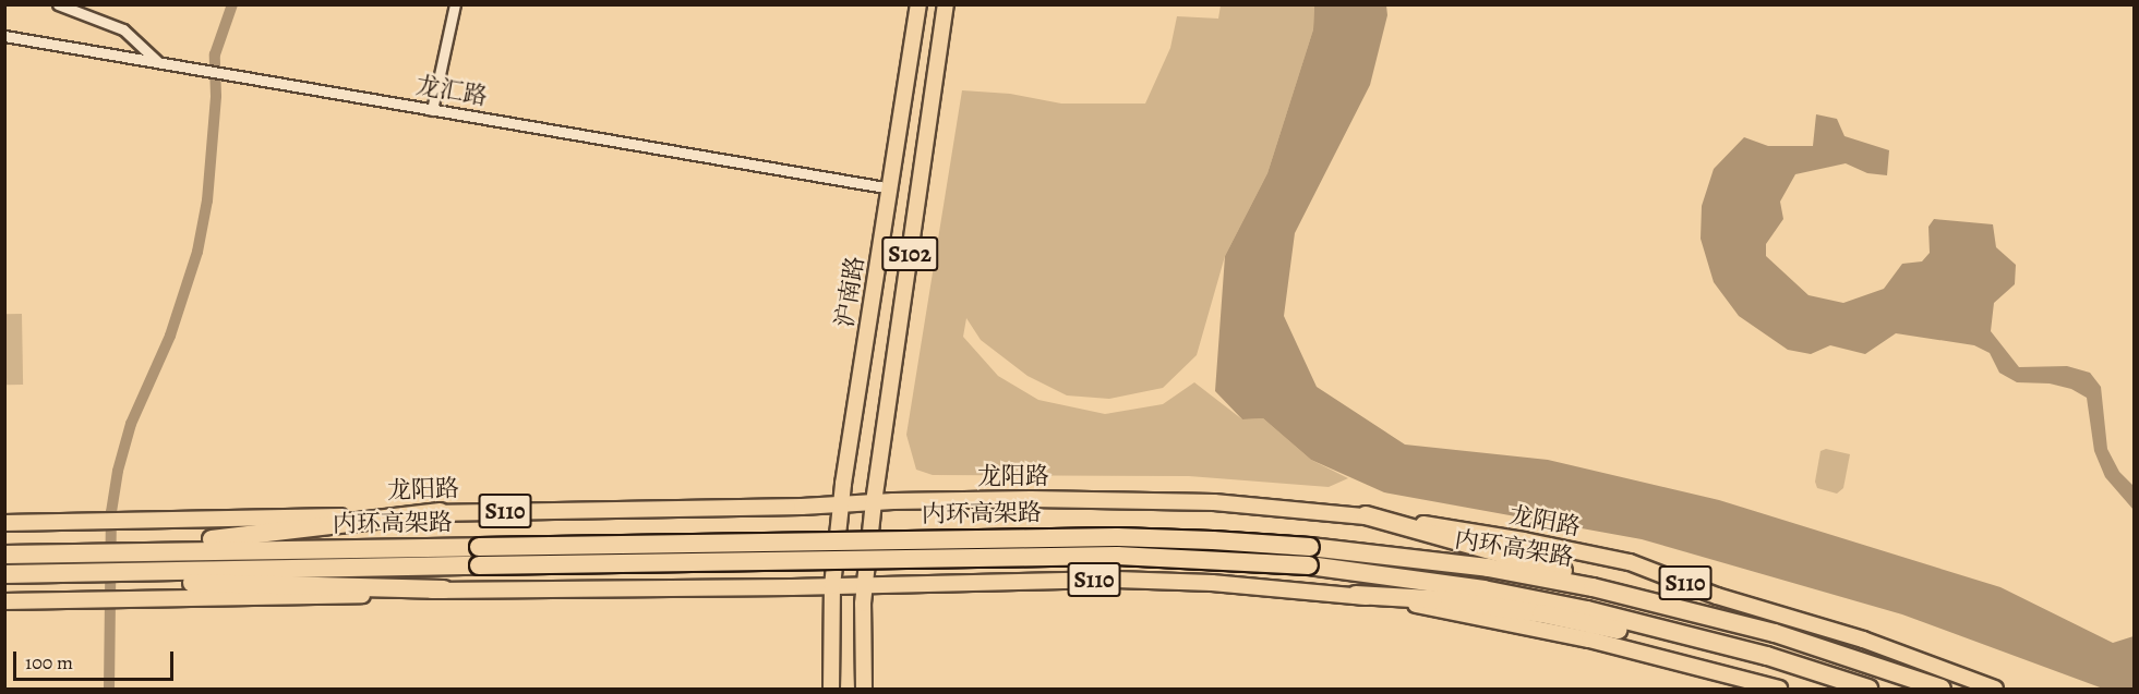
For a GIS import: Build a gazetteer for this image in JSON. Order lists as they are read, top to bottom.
{
  "streets": {
    "highway": ["内环高架路"],
    "main road": [
      "S102",
      "沪南路",
      "龙阳路",
      "S110"
    ],
    "street": ["龙汇路"]
  },
  "crossings": [
    ["龙汇路", "沪南路"],
    ["S102", "沪南路"],
    ["S102", "龙阳路"],
    ["S102", "S110"],
    ["沪南路", "龙阳路"],
    ["沪南路", "S110"]
  ],
  "scale_bar": "100 m"
}
